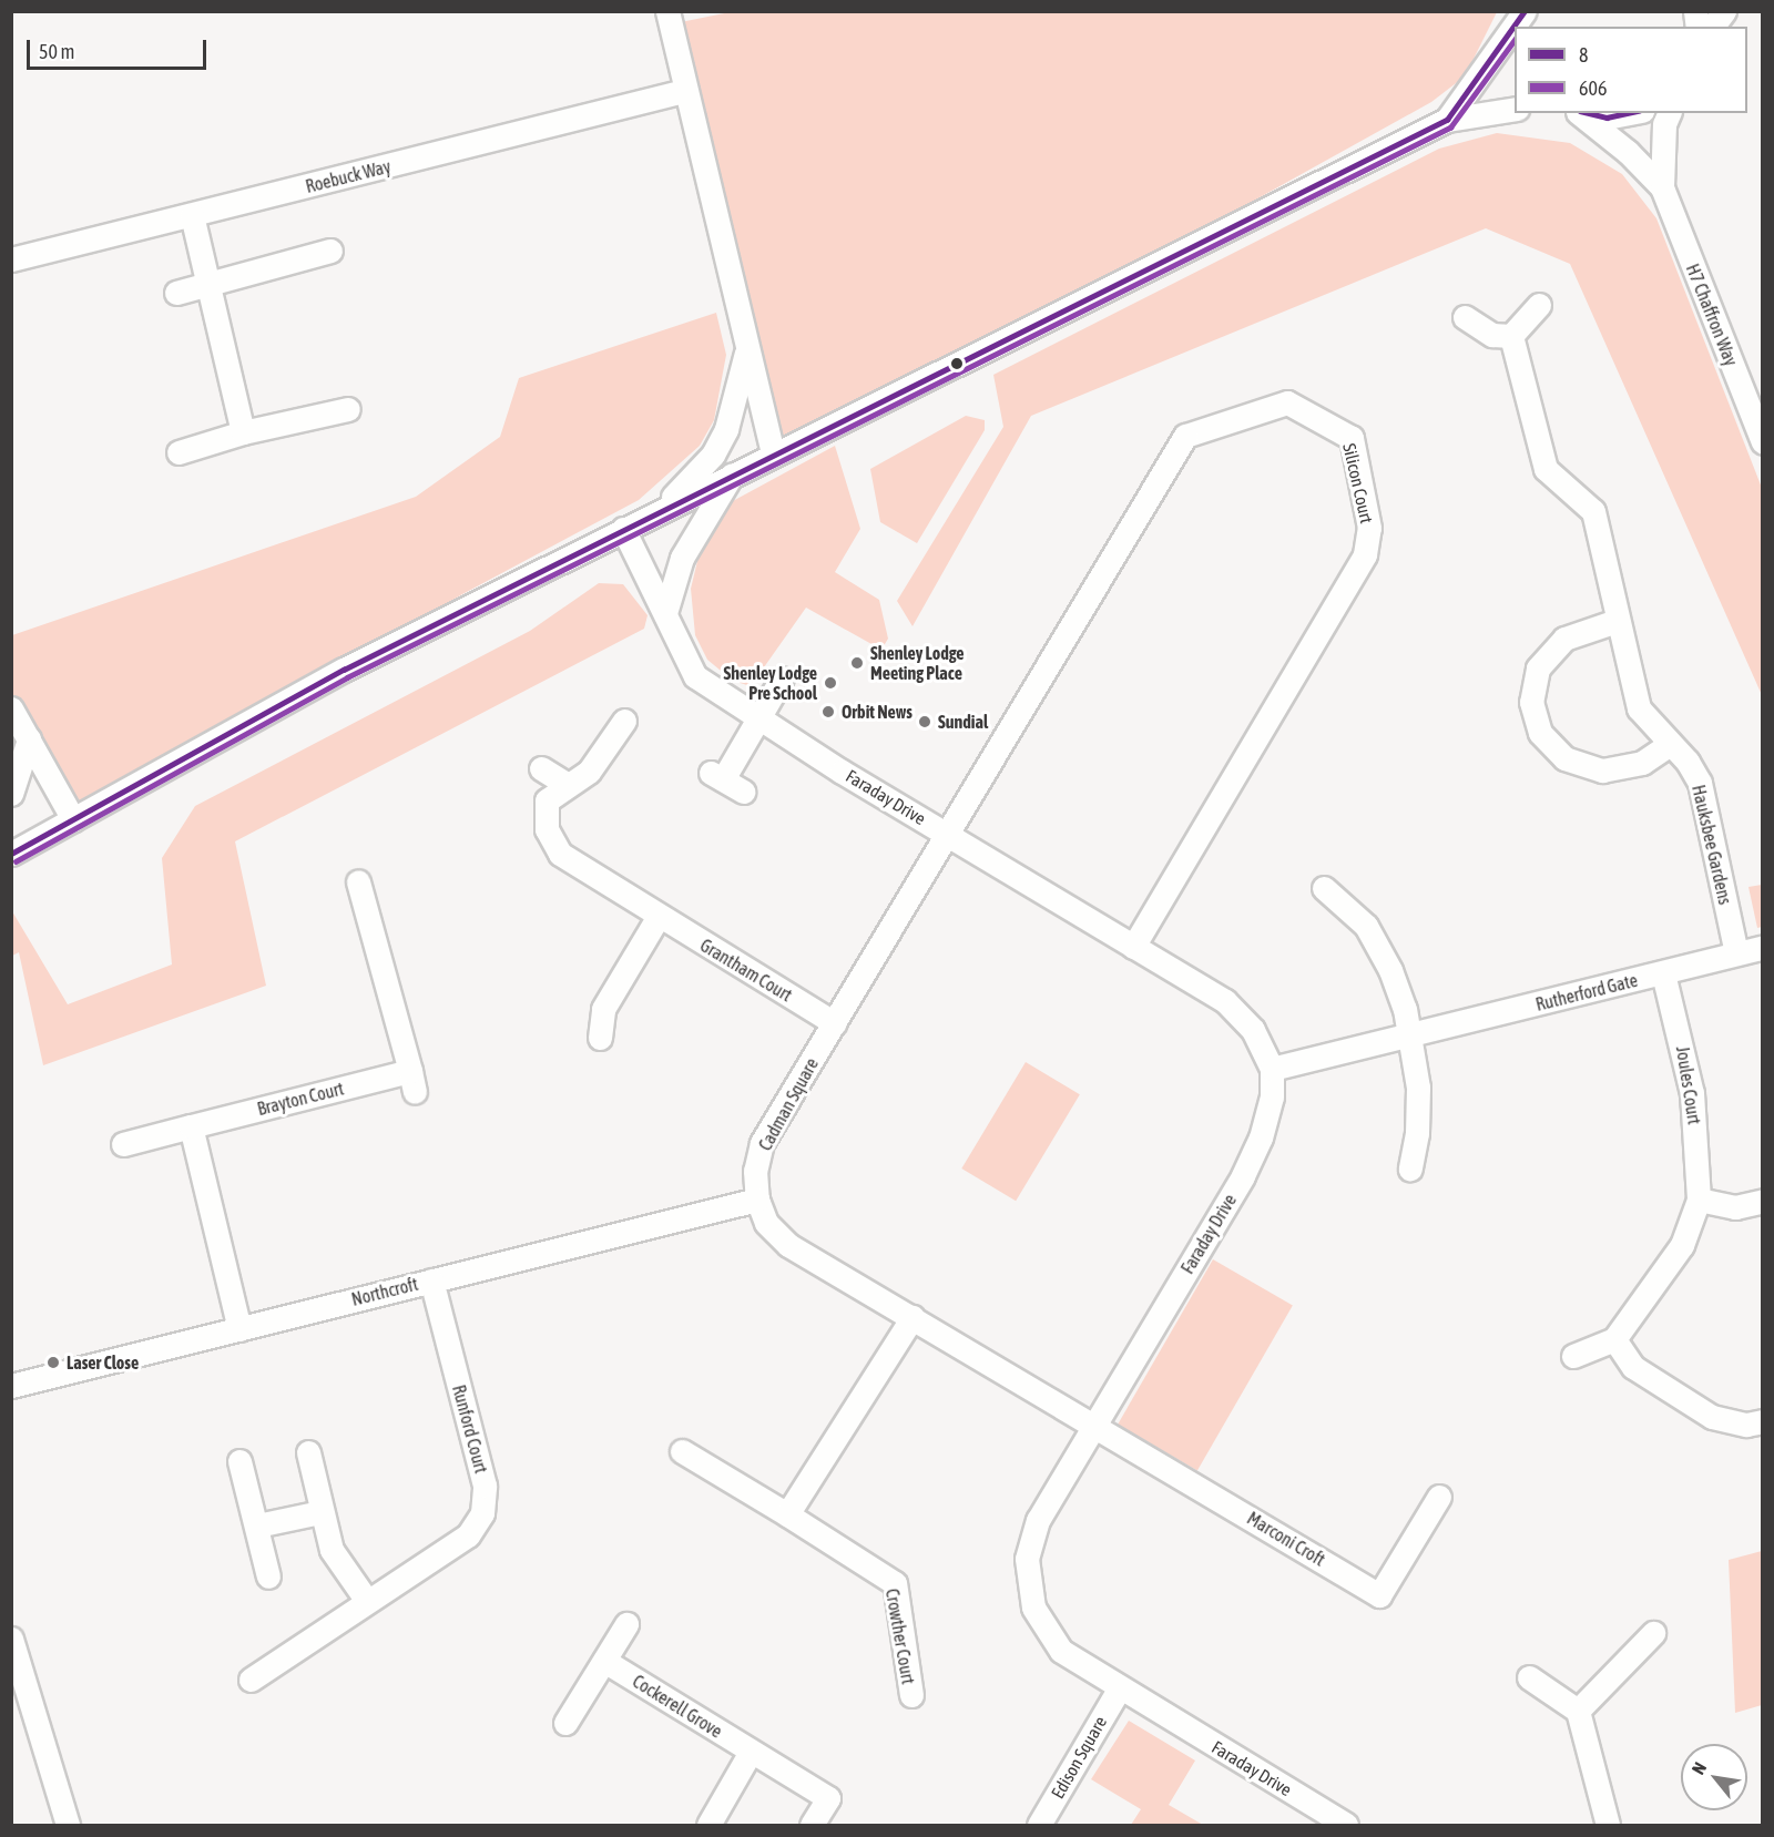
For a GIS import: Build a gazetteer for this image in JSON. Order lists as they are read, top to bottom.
{
  "streets": {
    "street": [
      "Roebuck Way",
      "H7 Chaffron Way",
      "Silicon Court",
      "Faraday Drive",
      "Hauksbee Gardens",
      "Grantham Court",
      "Rutherford Gate",
      "Joules Court",
      "Brayton Court",
      "Cadman Square",
      "Northcroft",
      "Runford Court",
      "Marconi Croft",
      "Crowther Court",
      "Cockerell Grove",
      "Edison Square"
    ]
  },
  "crossings": [
    ["Silicon Court", "Faraday Drive"],
    ["Silicon Court", "Cadman Square"],
    ["Faraday Drive", "Rutherford Gate"],
    ["Faraday Drive", "Cadman Square"],
    ["Faraday Drive", "Marconi Croft"],
    ["Faraday Drive", "Edison Square"],
    ["Hauksbee Gardens", "Rutherford Gate"],
    ["Grantham Court", "Cadman Square"],
    ["Rutherford Gate", "Joules Court"],
    ["Cadman Square", "Northcroft"],
    ["Cadman Square", "Marconi Croft"],
    ["Northcroft", "Runford Court"]
  ],
  "places": [
    "Shenley Lodge Meeting Place",
    "Shenley Lodge Pre School",
    "Orbit News",
    "Sundial",
    "Laser Close"
  ],
  "lines": ["transit line 8", "transit line 606"],
  "legend": ["8", "606"],
  "scale_bar": "50 m",
  "north": "top left"
}
